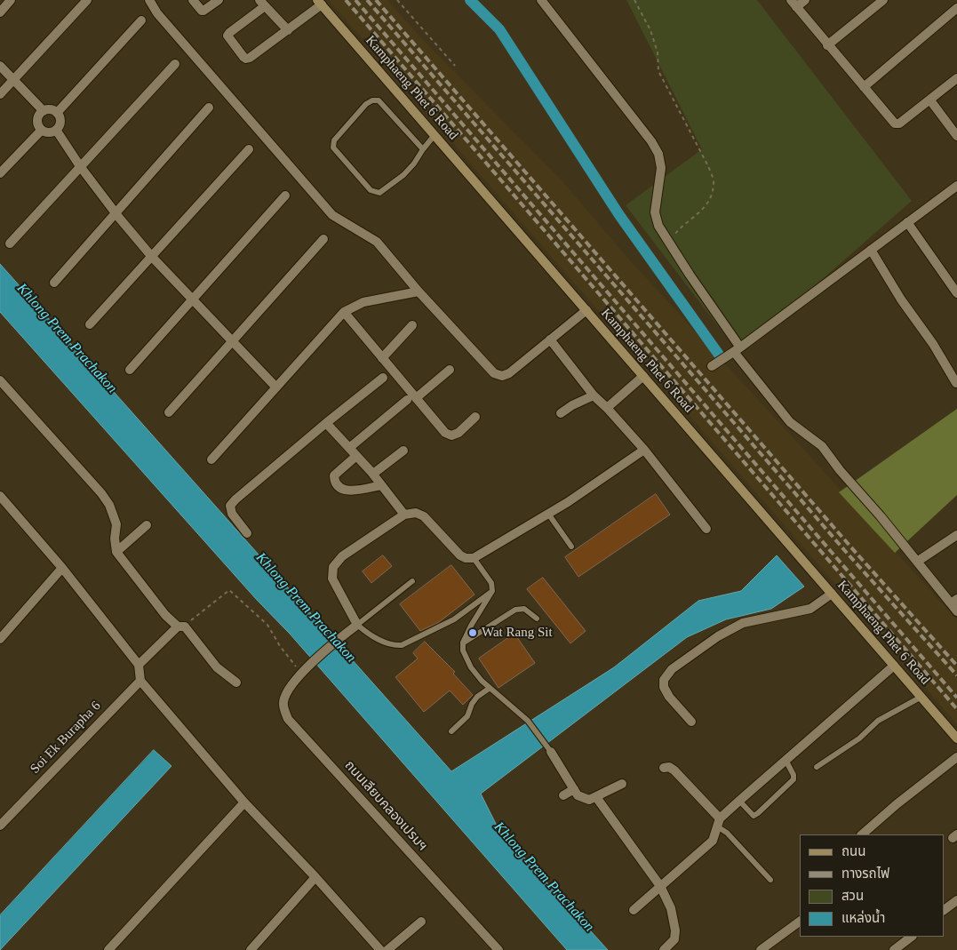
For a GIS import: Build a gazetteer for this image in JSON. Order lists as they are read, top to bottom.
{
  "streets": {
    "main road": ["Kamphaeng Phet 6 Road"],
    "street": ["Soi Ek Burapha 6", "ถนนเลียบคลองเปรมฯ"]
  },
  "water": ["Khlong Prem Prachakon"],
  "places": ["Wat Rang Sit"],
  "legend": [
    "ถนน",
    "ทางรถไฟ",
    "สวน",
    "แหล่งน้ำ"
  ]
}
